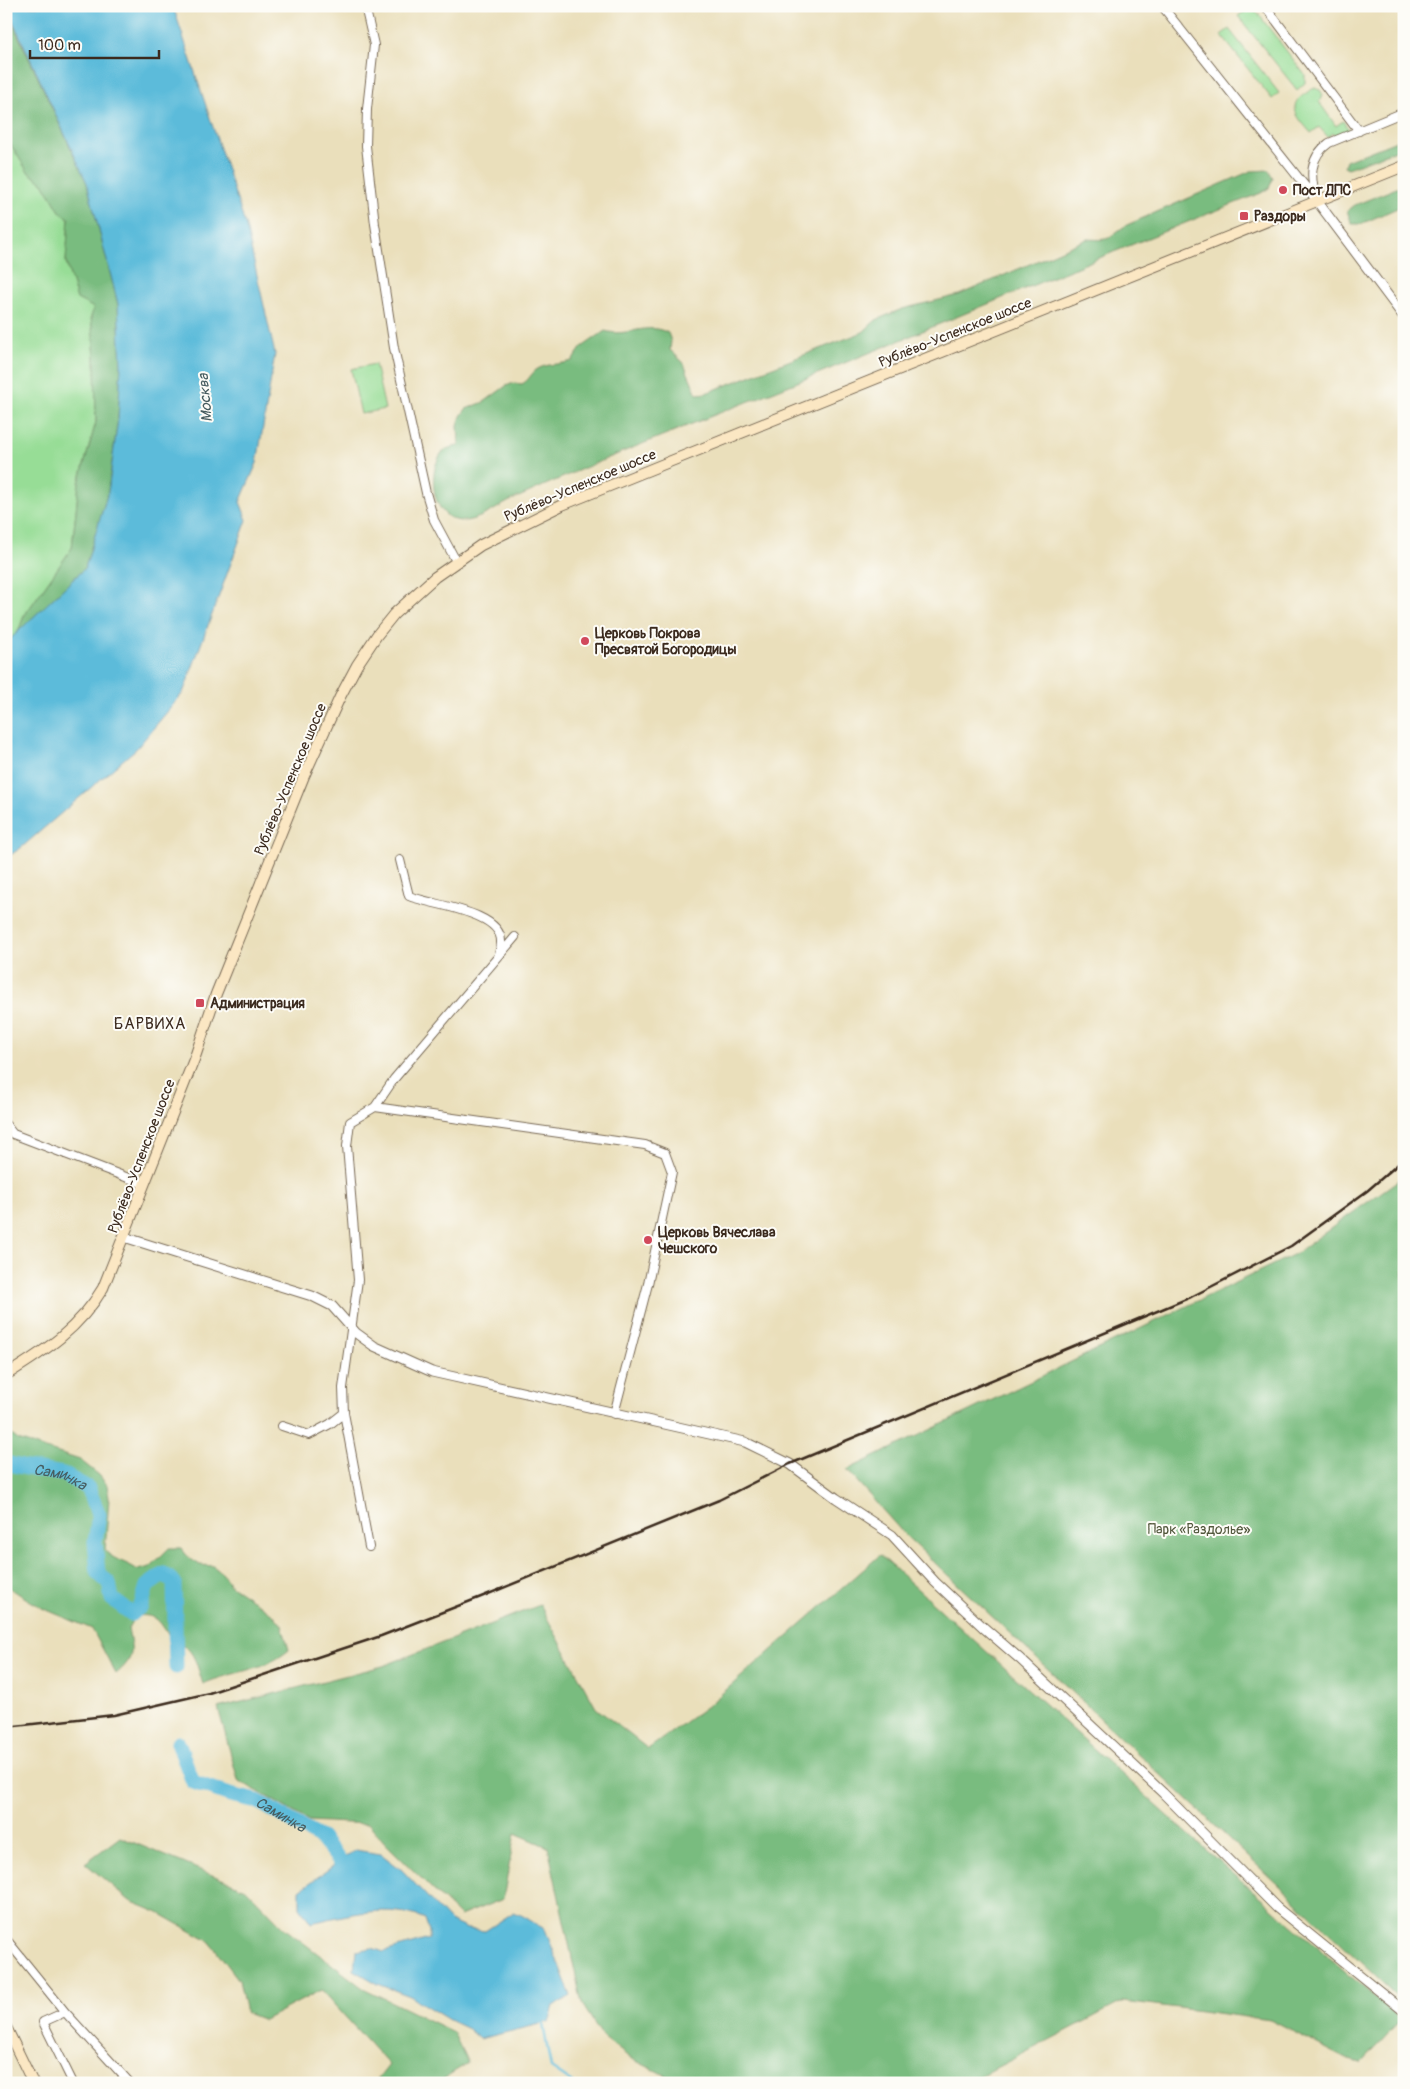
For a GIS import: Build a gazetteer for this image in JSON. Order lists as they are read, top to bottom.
{
  "streets": {
    "main road": ["Рублёво-Успенское шоссе"]
  },
  "districts": ["БАРВИХА"],
  "water": ["Москва", "Саминка"],
  "parks": ["Парк «Раздолье»"],
  "places": {
    "other": ["Пост ДПС", "Церковь Покрова Пресвятой Богородицы", "Церковь Вячеслава Чешского"],
    "transit": ["Раздоры", "Администрация"]
  },
  "scale_bar": "100 m"
}
